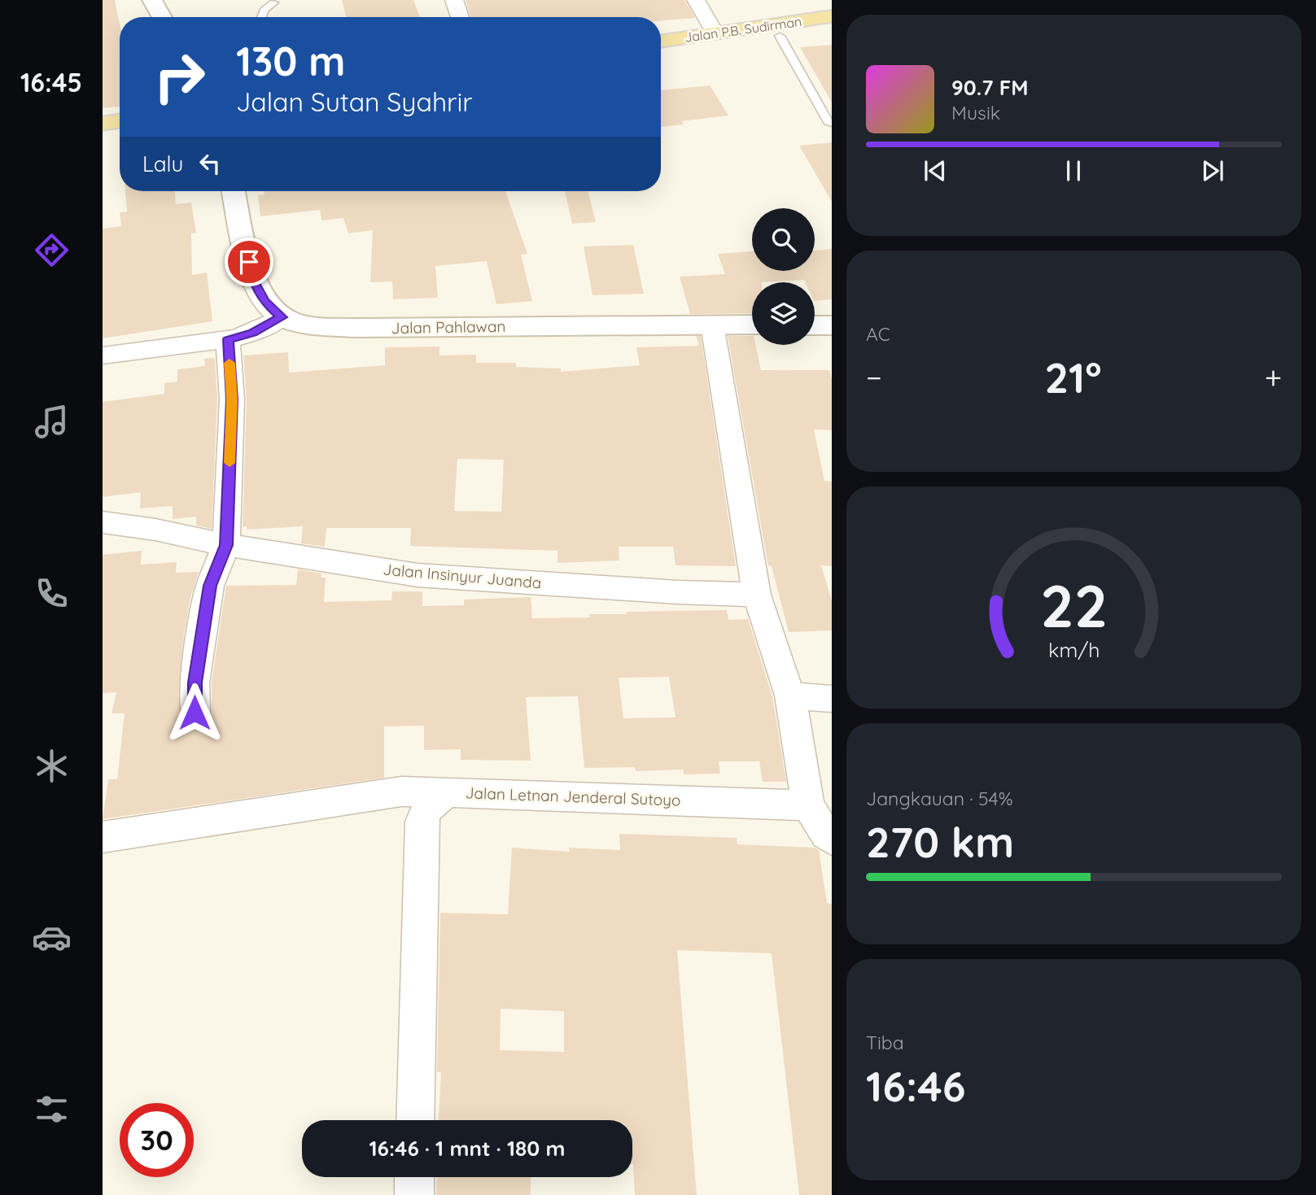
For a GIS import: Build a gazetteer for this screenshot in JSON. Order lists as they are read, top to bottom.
{
  "streets": {
    "main road": ["Jalan P.B. Sudirman", "Jalan Pahlawan"],
    "street": ["Jalan Insinyur Juanda", "Jalan Letnan Jenderal Sutoyo"]
  },
  "page": {
    "tabs": "16:45",
    "turn": ["130 m", "Jalan Sutan Syahrir"],
    "song": ["90.7 FM", "Musik"],
    "then": "Lalu",
    "tile": [
      "AC",
      ["Jangkauan · 54%", "270 km"],
      ["Tiba", "16:46"]
    ],
    "heat": ["−", "21°", "+"],
    "limit": "30",
    "trip": "16:46 · 1 mnt · 180 m",
    "gauge": ["22", "km/h"]
  }
}
